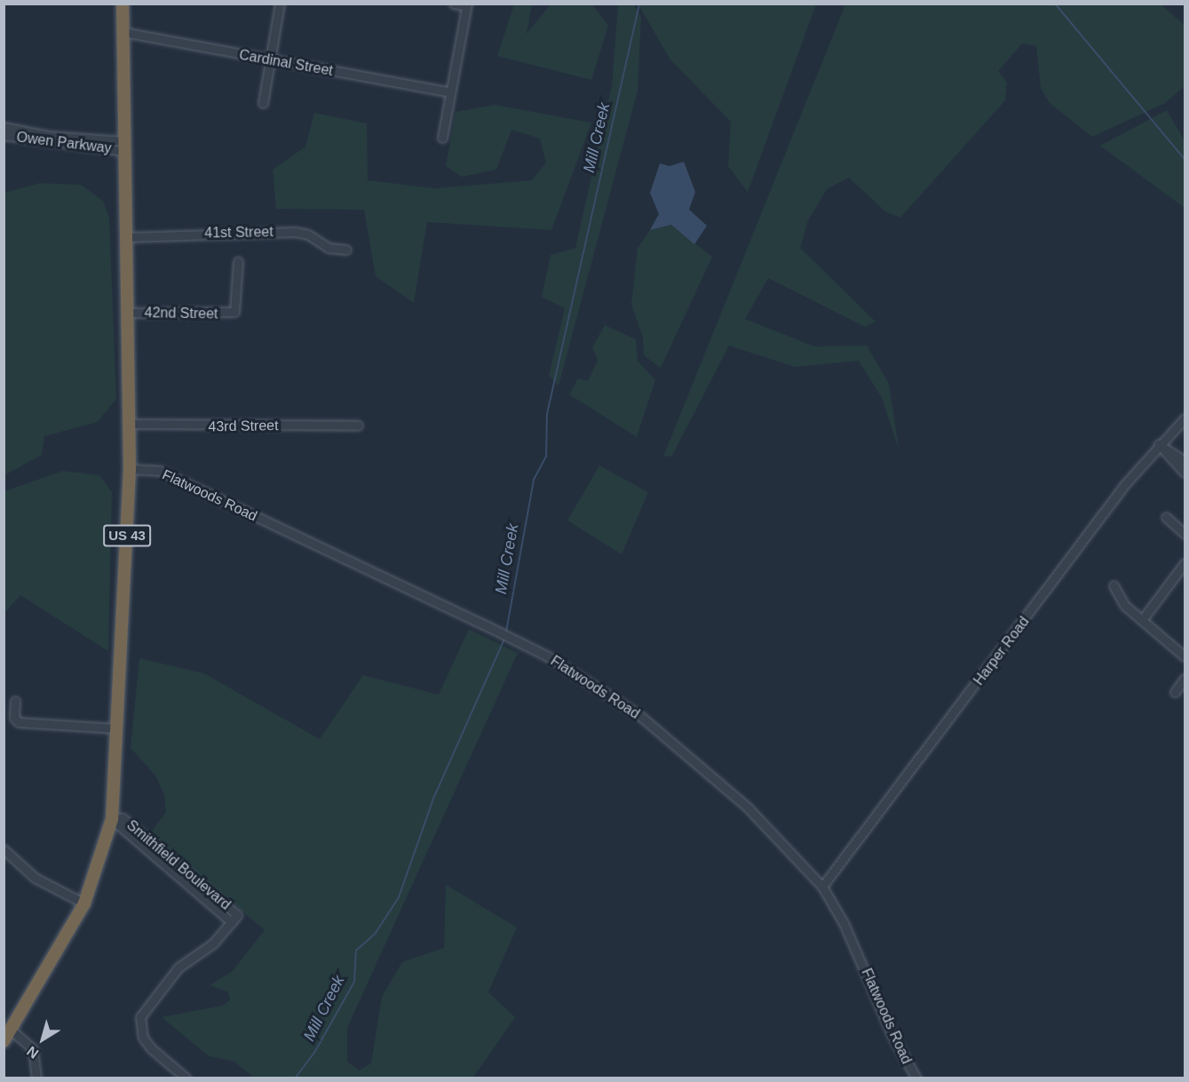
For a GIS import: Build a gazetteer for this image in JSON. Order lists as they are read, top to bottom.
{
  "streets": {
    "highway": ["US 43"],
    "street": [
      "Cardinal Street",
      "Owen Parkway",
      "41st Street",
      "42nd Street",
      "43rd Street",
      "Flatwoods Road",
      "Harper Road",
      "Smithfield Boulevard"
    ]
  },
  "crossings": [
    ["Cardinal Street", "US 43"],
    ["Owen Parkway", "US 43"],
    ["41st Street", "US 43"],
    ["42nd Street", "US 43"],
    ["43rd Street", "US 43"],
    ["Flatwoods Road", "US 43"],
    ["Flatwoods Road", "Harper Road"],
    ["US 43", "Smithfield Boulevard"]
  ],
  "water": ["Mill Creek"],
  "north": "bottom left"
}
